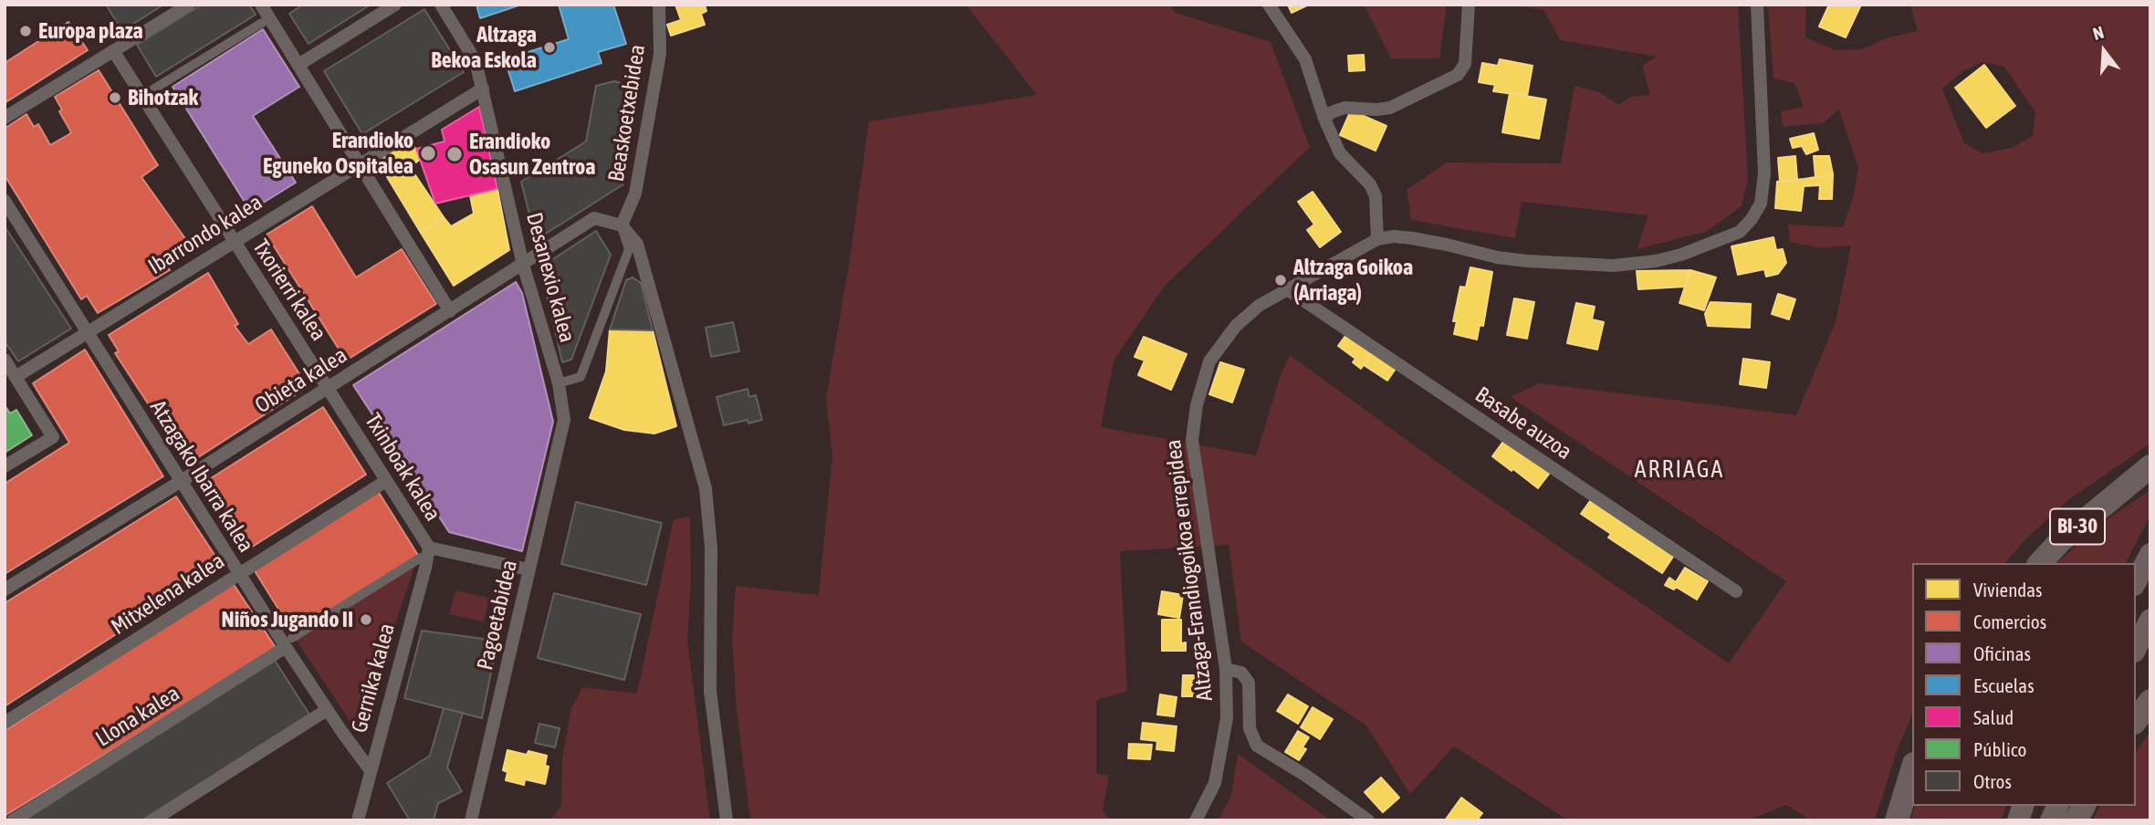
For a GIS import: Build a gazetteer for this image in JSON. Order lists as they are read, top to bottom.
{
  "streets": {
    "highway": ["BI-30"],
    "street": [
      "Beaskoetxebidea",
      "Ibarrondo kalea",
      "Desanexio kalea",
      "Txorierri kalea",
      "Obieta kalea",
      "Basabe auzoa",
      "Txinboak kalea",
      "Atzagako Ibarra kalea",
      "Altzaga-Erandiogoikoa errepidea",
      "Mitxelena kalea",
      "Pagoetabidea",
      "Gernika kalea",
      "Llona kalea"
    ]
  },
  "crossings": [
    ["Beaskoetxebidea", "Obieta kalea"],
    ["Ibarrondo kalea", "Desanexio kalea"],
    ["Ibarrondo kalea", "Txorierri kalea"],
    ["Ibarrondo kalea", "Atzagako Ibarra kalea"],
    ["Desanexio kalea", "Obieta kalea"],
    ["Desanexio kalea", "Pagoetabidea"],
    ["Txorierri kalea", "Obieta kalea"],
    ["Txorierri kalea", "Txinboak kalea"],
    ["Obieta kalea", "Txinboak kalea"],
    ["Obieta kalea", "Atzagako Ibarra kalea"],
    ["Basabe auzoa", "Altzaga-Erandiogoikoa errepidea"],
    ["Txinboak kalea", "Mitxelena kalea"],
    ["Txinboak kalea", "Pagoetabidea"],
    ["Txinboak kalea", "Gernika kalea"],
    ["Atzagako Ibarra kalea", "Mitxelena kalea"],
    ["Atzagako Ibarra kalea", "Gernika kalea"],
    ["Atzagako Ibarra kalea", "Llona kalea"]
  ],
  "districts": ["ARRIAGA"],
  "places": [
    "Europa plaza",
    "Altzaga Bekoa Eskola",
    "Bihotzak",
    "Erandioko Eguneko Ospitalea",
    "Erandioko Osasun Zentroa",
    "Altzaga Goikoa (Arriaga)",
    "Niños Jugando II"
  ],
  "legend": [
    "Viviendas",
    "Comercios",
    "Oficinas",
    "Escuelas",
    "Salud",
    "Público",
    "Otros"
  ],
  "north": "top"
}
